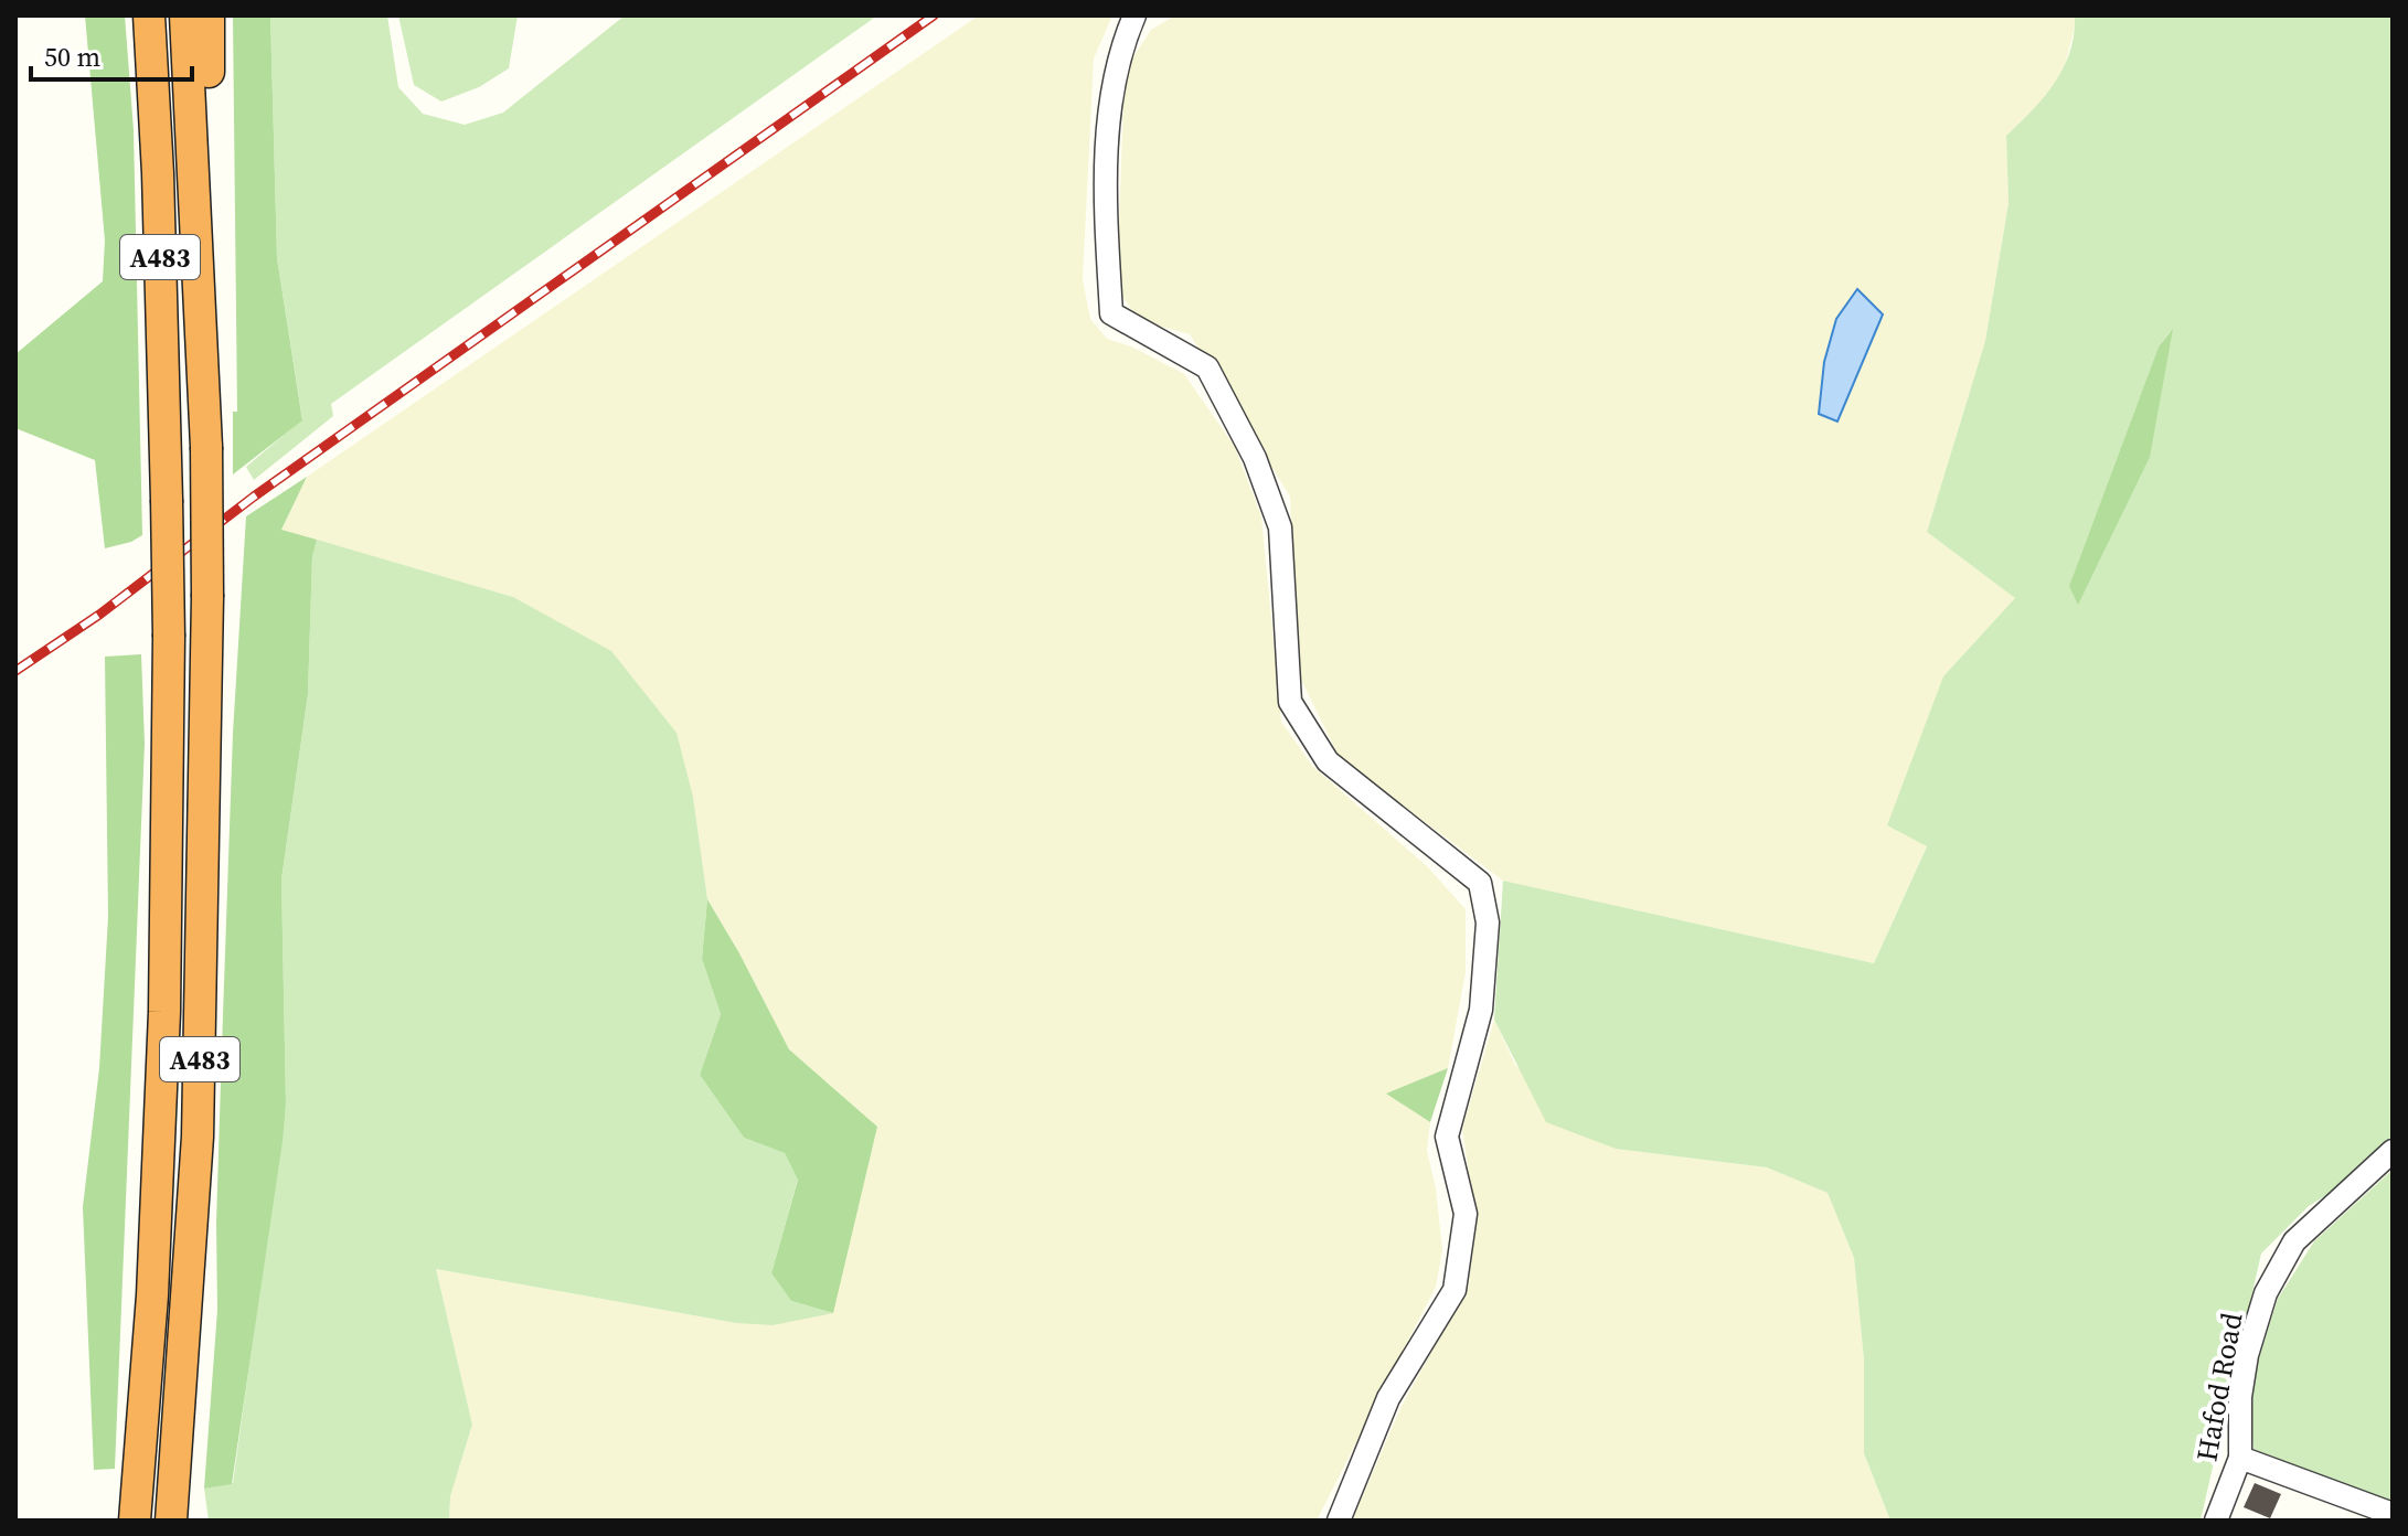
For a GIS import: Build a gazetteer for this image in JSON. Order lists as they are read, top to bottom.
{
  "streets": {
    "highway": ["A483"],
    "street": ["Hafod Road"]
  },
  "scale_bar": "50 m"
}
